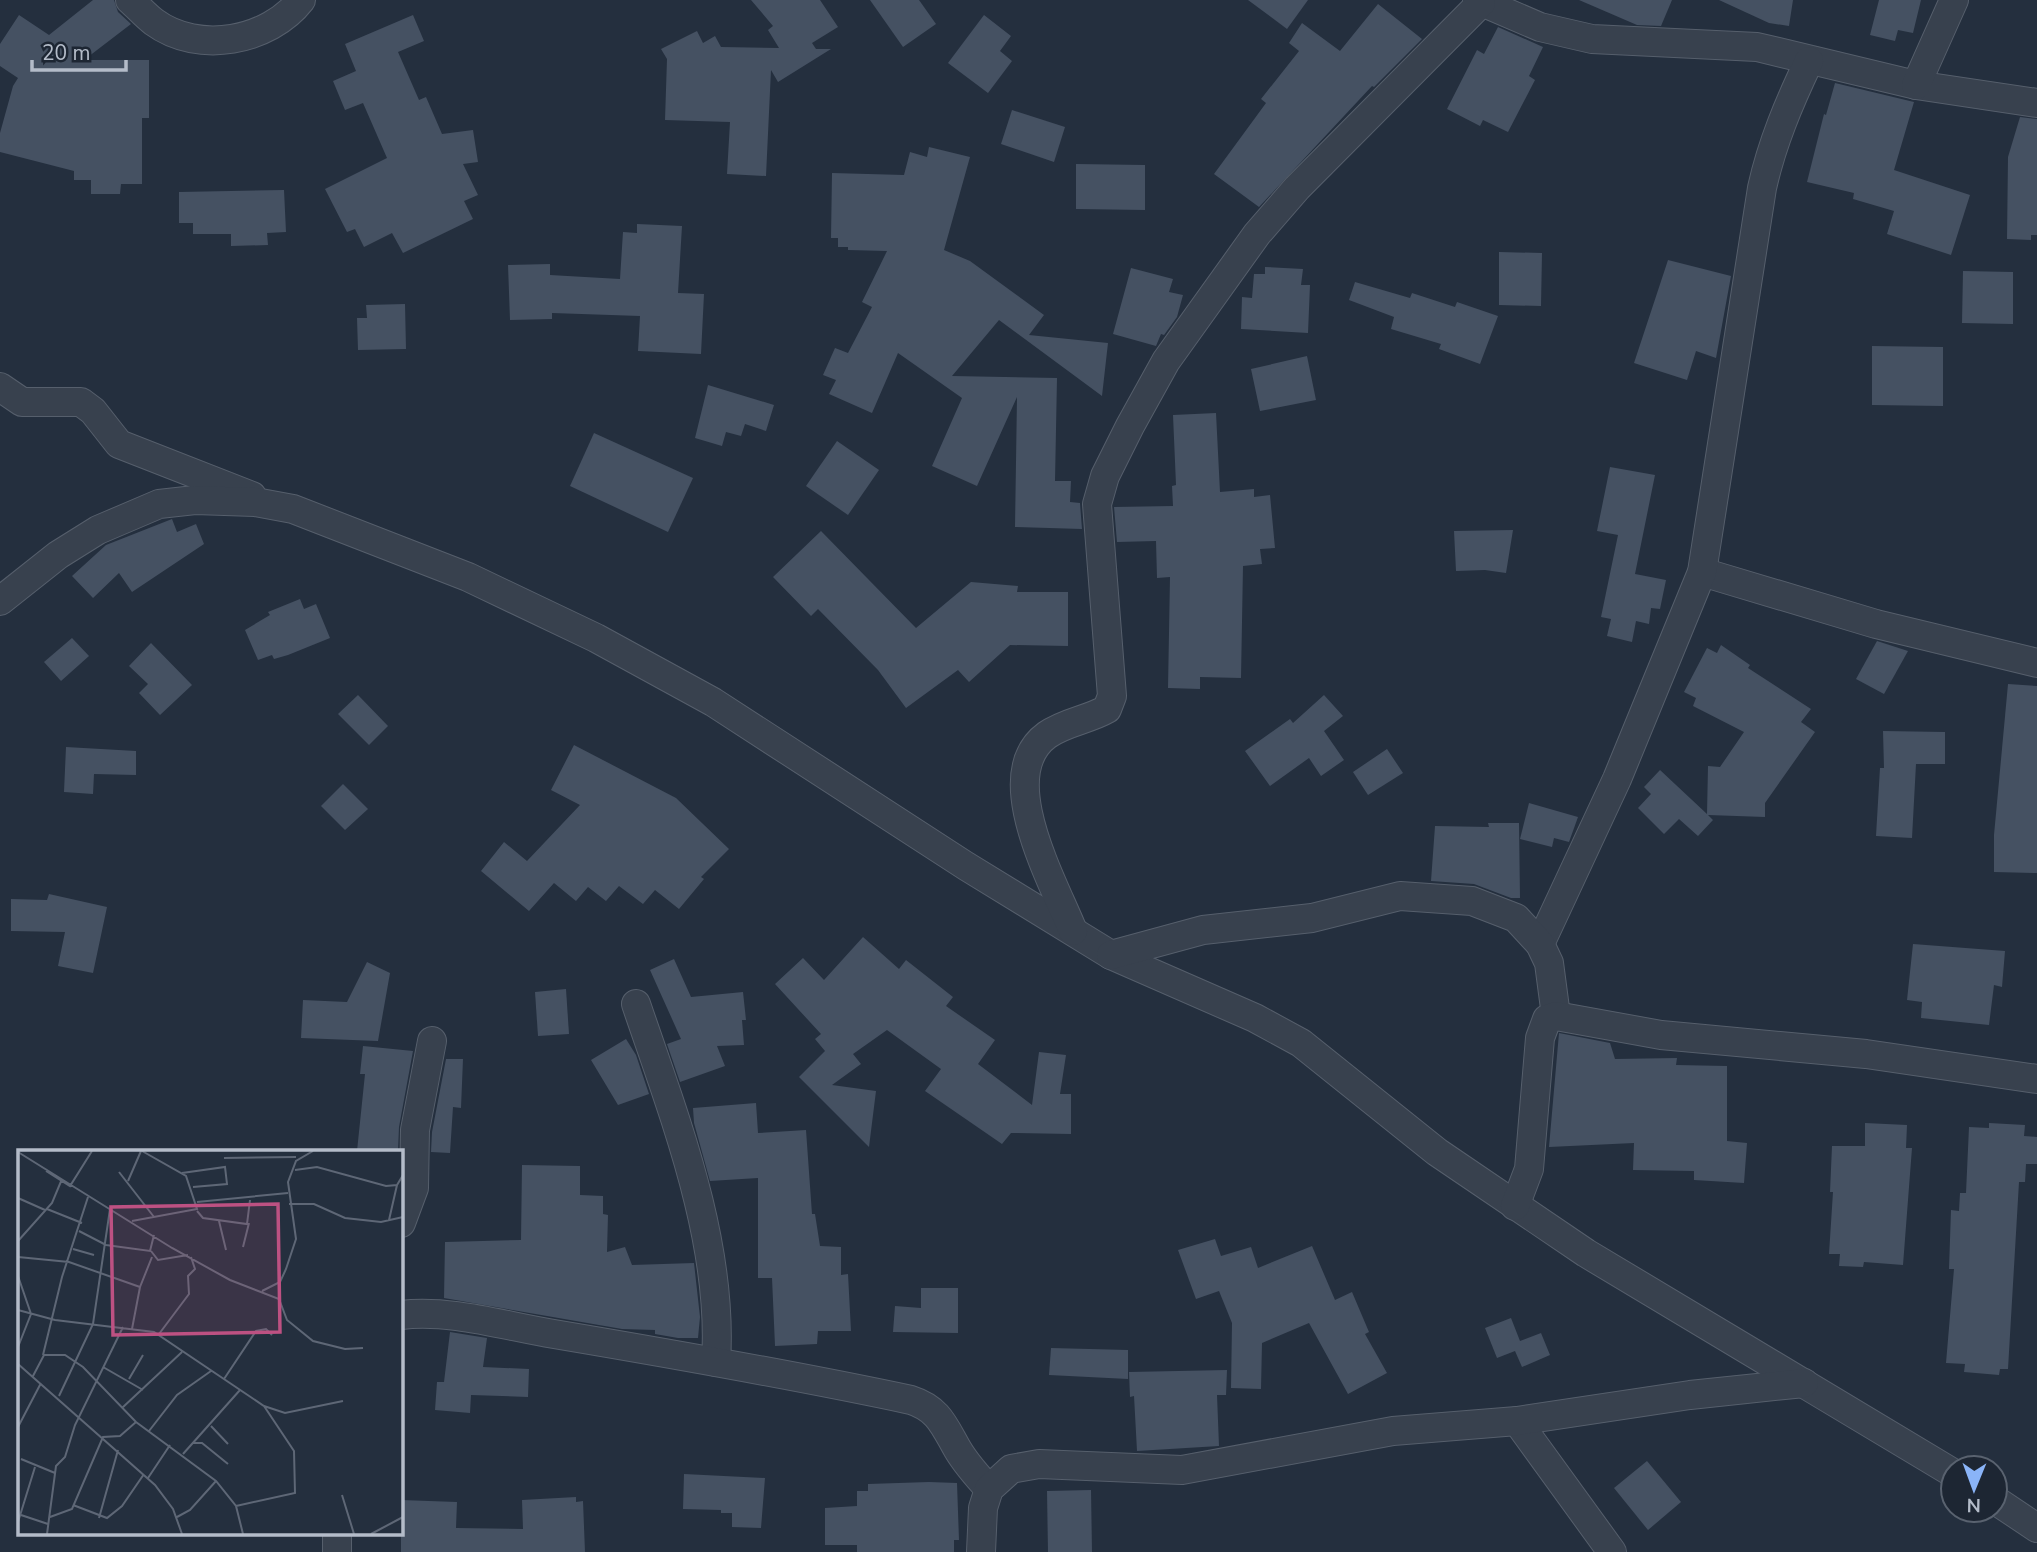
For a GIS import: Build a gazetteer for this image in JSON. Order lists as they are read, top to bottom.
{
  "scale_bar": "20 m",
  "north": "bottom"
}
